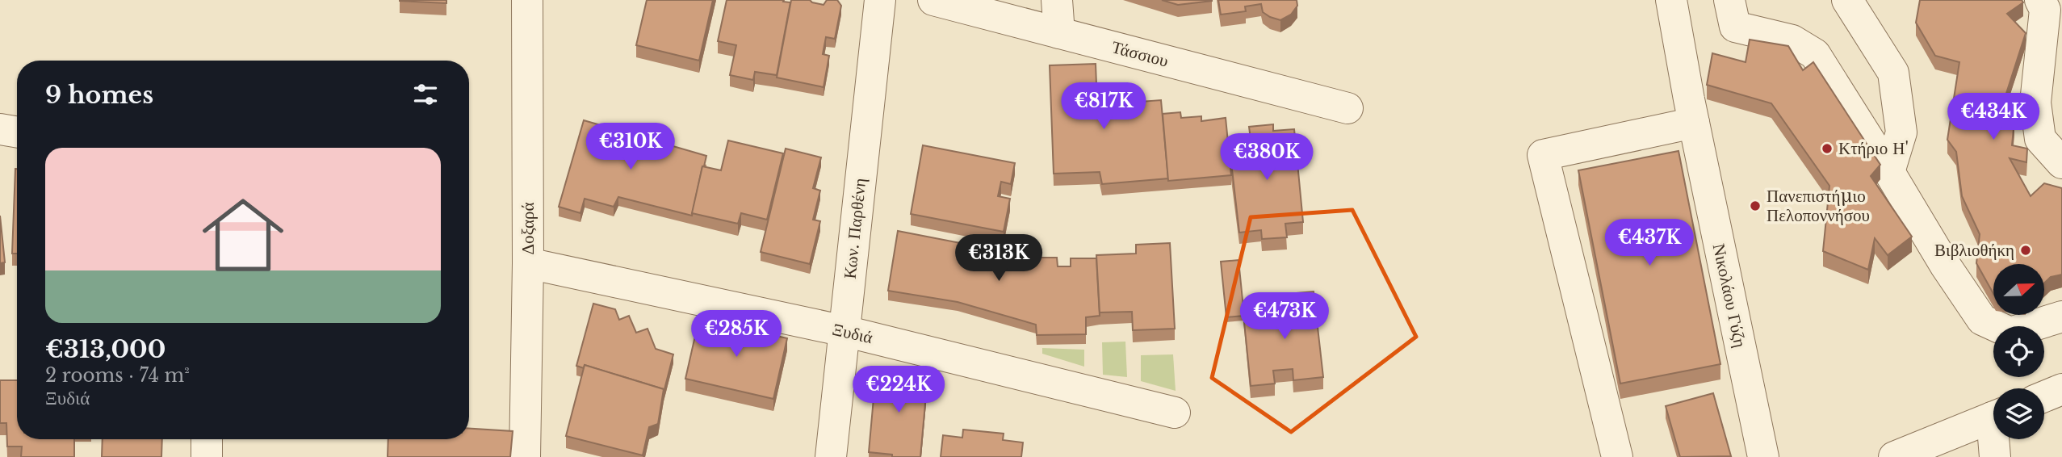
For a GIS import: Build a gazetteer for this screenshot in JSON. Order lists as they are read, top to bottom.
{
  "streets": {
    "street": [
      "Τάσσιου",
      "Δοξαρά",
      "Κων. Παρθένη",
      "Νικολάου Γύζη",
      "Ξυδιά"
    ]
  },
  "crossings": [
    ["Δοξαρά", "Ξυδιά"],
    ["Κων. Παρθένη", "Ξυδιά"]
  ],
  "places": ["Κτήριο Η'", "Πανεπιστήμιο Πελοποννήσου", "Βιβλιοθήκη"],
  "north": "right",
  "page": {
    "heading": "9 homes",
    "price": [
      "€817K",
      "€434K",
      "€310K",
      "€380K",
      "€437K",
      "€313K",
      "€473K",
      "€285K",
      "€224K"
    ],
    "list": [
      {
        "name": "€313,000",
        "note": "2 rooms · 74 m² · Ξυδιά"
      }
    ]
  }
}
